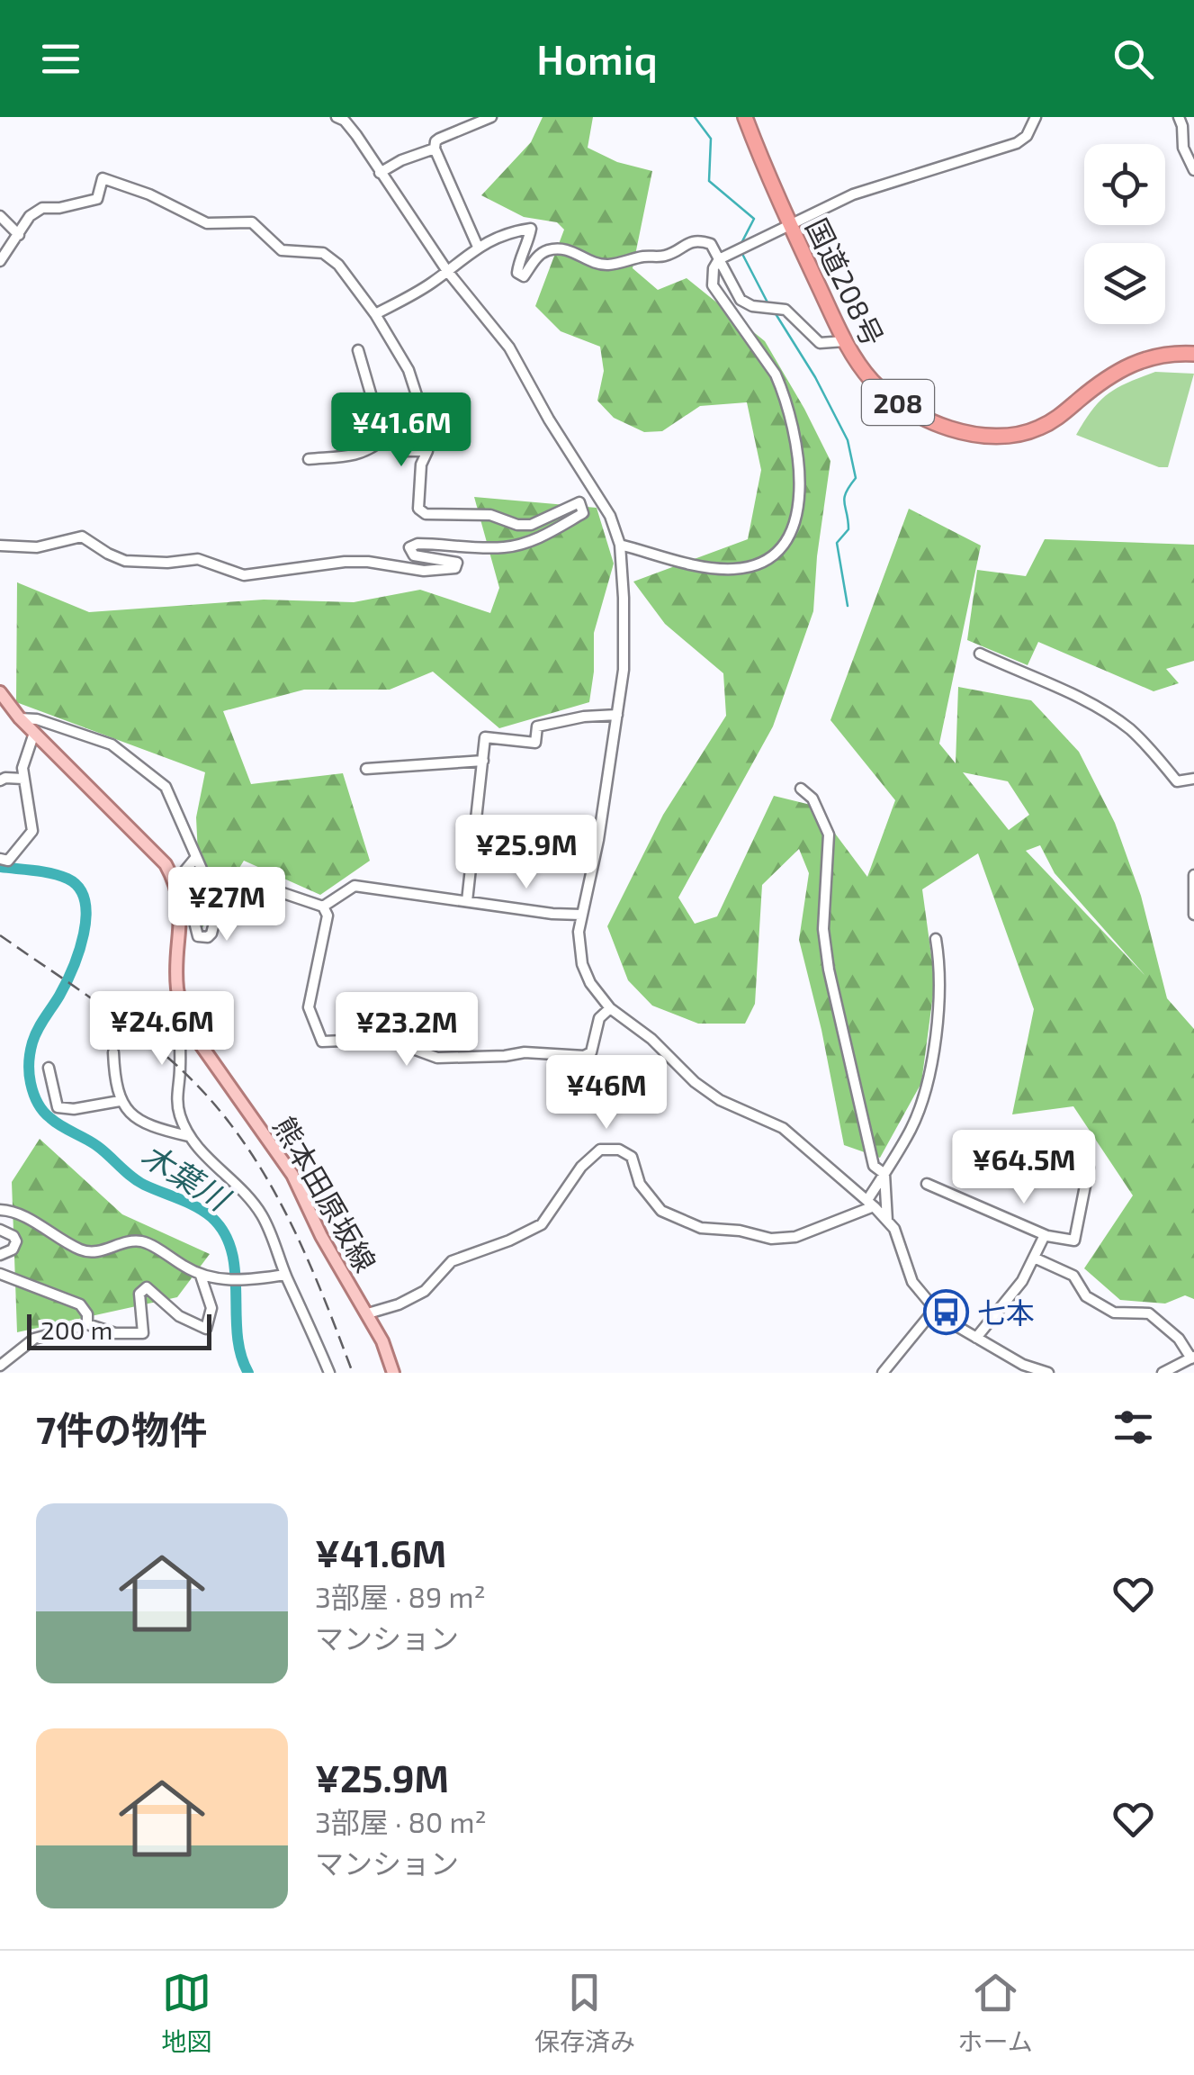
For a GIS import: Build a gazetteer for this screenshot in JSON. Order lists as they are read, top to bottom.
{
  "streets": {
    "highway": ["国道208号", "208"],
    "main road": ["熊本田原坂線"]
  },
  "water": ["木葉川"],
  "places": {
    "bus stop": ["七本"]
  },
  "scale_bar": "200 m",
  "page": {
    "header": "Homiq",
    "price": [
      "¥41.6M",
      "¥25.9M",
      "¥27M",
      "¥24.6M",
      "¥23.2M",
      "¥46M",
      "¥64.5M"
    ],
    "scale": "200 m",
    "heading": "7件の物件",
    "list": [
      {
        "name": "¥41.6M",
        "note": "3部屋 · 89 m² · マンション"
      },
      {
        "name": "¥25.9M",
        "note": "3部屋 · 80 m² · マンション"
      }
    ],
    "tabs": ["地図", "保存済み", "ホーム"]
  }
}
